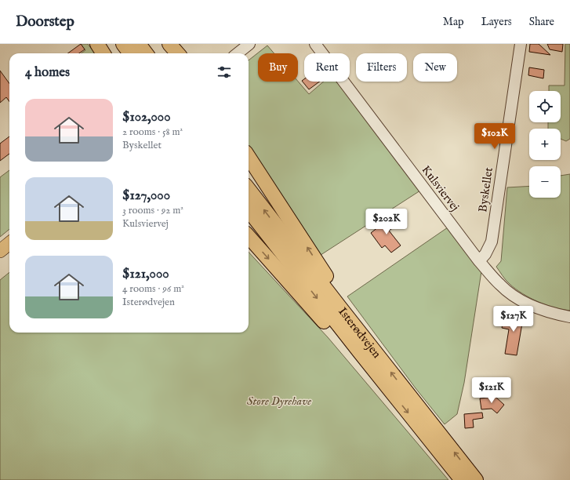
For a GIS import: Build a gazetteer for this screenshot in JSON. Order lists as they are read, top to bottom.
{
  "streets": {
    "highway": ["Isterødvejen"],
    "street": ["Kulsviervej", "Byskellet"]
  },
  "crossings": [
    ["Kulsviervej", "Byskellet"]
  ],
  "parks": ["Store Dyrehave"],
  "page": {
    "header": "Doorstep",
    "nav": ["Map", "Layers", "Share"],
    "chip": [
      "Buy",
      "Rent",
      "Filters",
      "New"
    ],
    "heading": "4 homes",
    "map_buttons": ["+", "−"],
    "list": [
      {
        "name": "$102,000",
        "note": "2 rooms · 58 m² · Byskellet"
      },
      {
        "name": "$127,000",
        "note": "3 rooms · 92 m² · Kulsviervej"
      },
      {
        "name": "$121,000",
        "note": "4 rooms · 96 m² · Isterødvejen"
      }
    ],
    "price": [
      "$102K",
      "$202K",
      "$127K",
      "$121K"
    ]
  }
}
